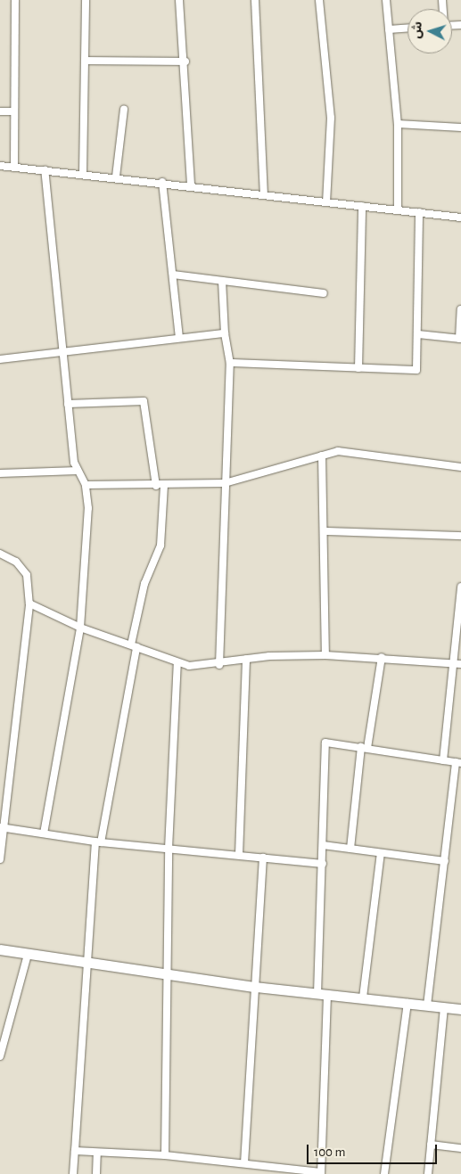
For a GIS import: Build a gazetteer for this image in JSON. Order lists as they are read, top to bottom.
{
  "scale_bar": "100 m",
  "north": "left"
}
